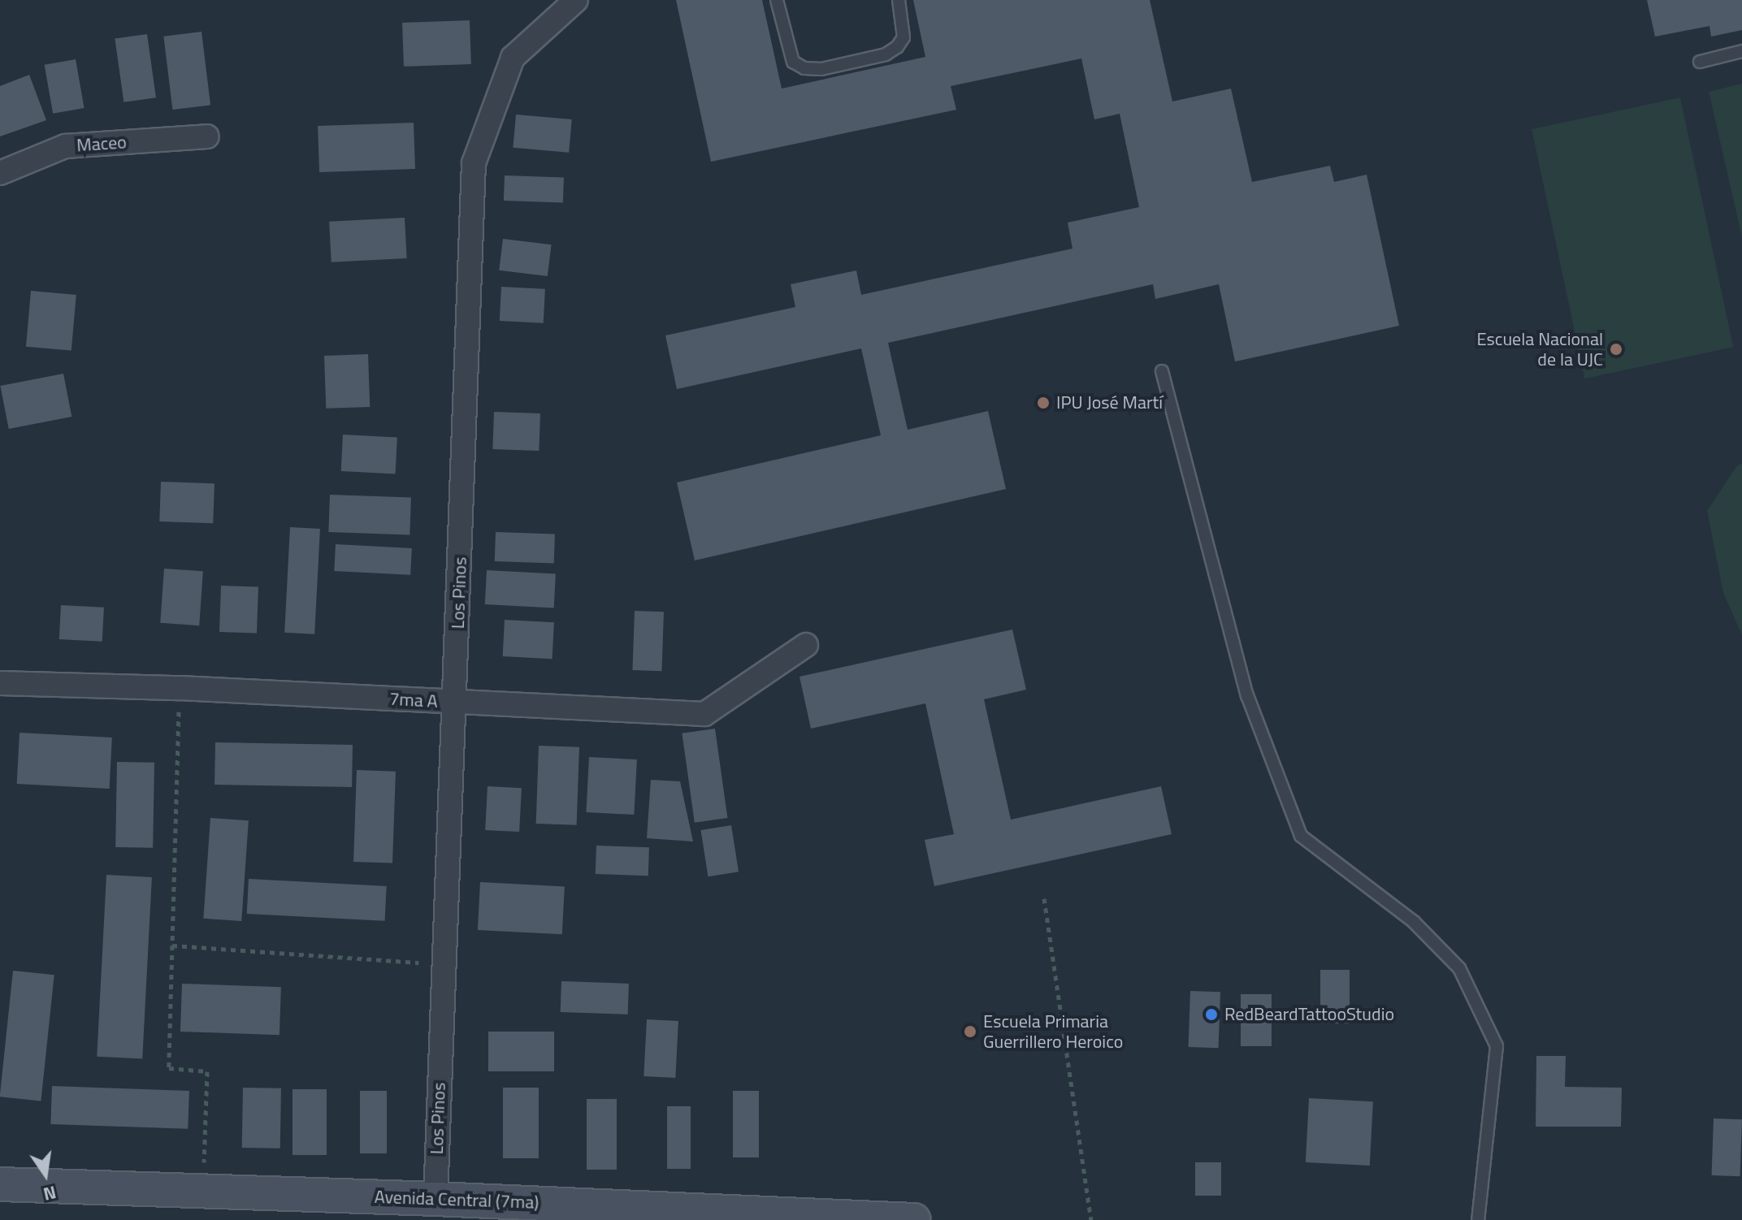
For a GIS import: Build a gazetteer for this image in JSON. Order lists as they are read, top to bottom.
{
  "streets": {
    "main road": ["Avenida Central (7ma)"],
    "street": ["Maceo", "Los Pinos", "7ma A"]
  },
  "crossings": [
    ["Los Pinos", "7ma A"],
    ["Los Pinos", "Avenida Central (7ma)"]
  ],
  "places": [
    "Escuela Nacional de la UJC",
    "IPU José Martí",
    "RedBeardTattooStudio",
    "Escuela Primaria Guerrillero Heroico"
  ],
  "north": "bottom"
}
